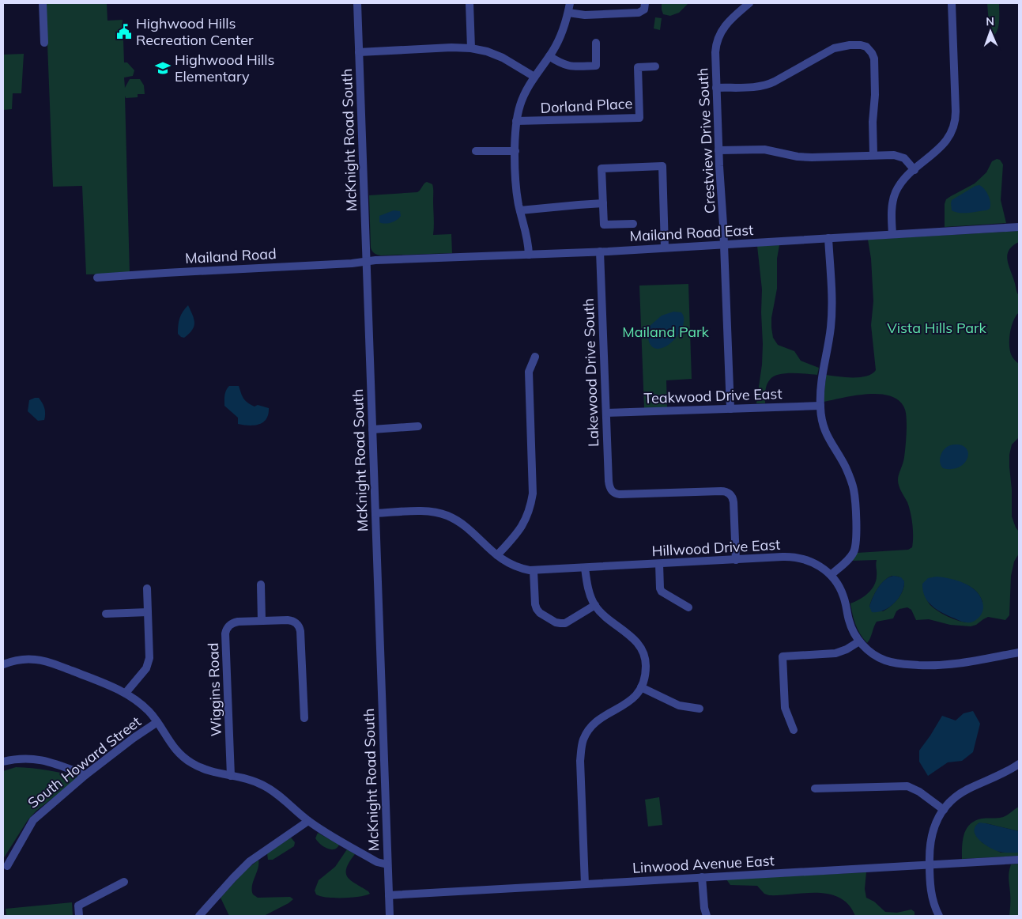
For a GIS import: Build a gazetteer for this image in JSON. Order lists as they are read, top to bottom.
{
  "streets": {
    "street": [
      "Dorland Place",
      "McKnight Road South",
      "Crestview Drive South",
      "Mailand Road East",
      "Mailand Road",
      "Lakewood Drive South",
      "Teakwood Drive East",
      "Hillwood Drive East",
      "Wiggins Road",
      "South Howard Street",
      "Linwood Avenue East"
    ]
  },
  "crossings": [
    ["McKnight Road South", "Mailand Road East"],
    ["McKnight Road South", "Mailand Road"],
    ["McKnight Road South", "Hillwood Drive East"],
    ["McKnight Road South", "Linwood Avenue East"],
    ["Crestview Drive South", "Mailand Road East"],
    ["Crestview Drive South", "Teakwood Drive East"],
    ["Mailand Road East", "Mailand Road"],
    ["Mailand Road East", "Lakewood Drive South"],
    ["Lakewood Drive South", "Teakwood Drive East"],
    ["Lakewood Drive South", "Hillwood Drive East"]
  ],
  "parks": ["Vista Hills Park", "Mailand Park"],
  "places": {
    "public building": ["Highwood Hills Recreation Center"],
    "school or university": ["Highwood Hills Elementary"]
  },
  "north": "top"
}
